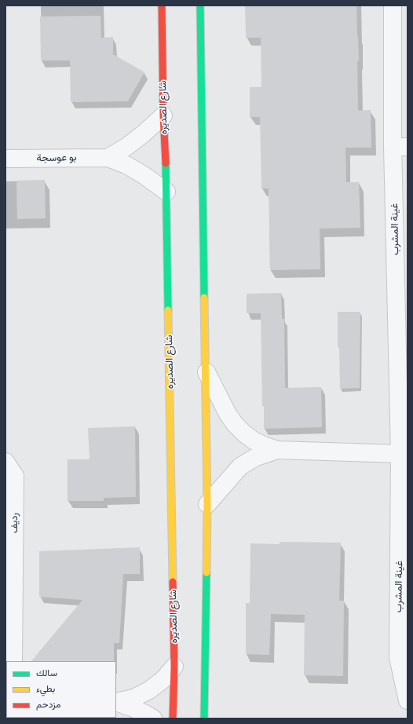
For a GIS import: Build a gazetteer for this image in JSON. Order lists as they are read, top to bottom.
{
  "streets": {
    "main road": ["شارع الصديره"],
    "street": ["بو عوسجة", "غينة المشرب", "رديف"]
  },
  "crossings": [
    ["شارع الصديره", "بو عوسجة"]
  ],
  "legend": ["سالك", "بطيء", "مزدحم"]
}
